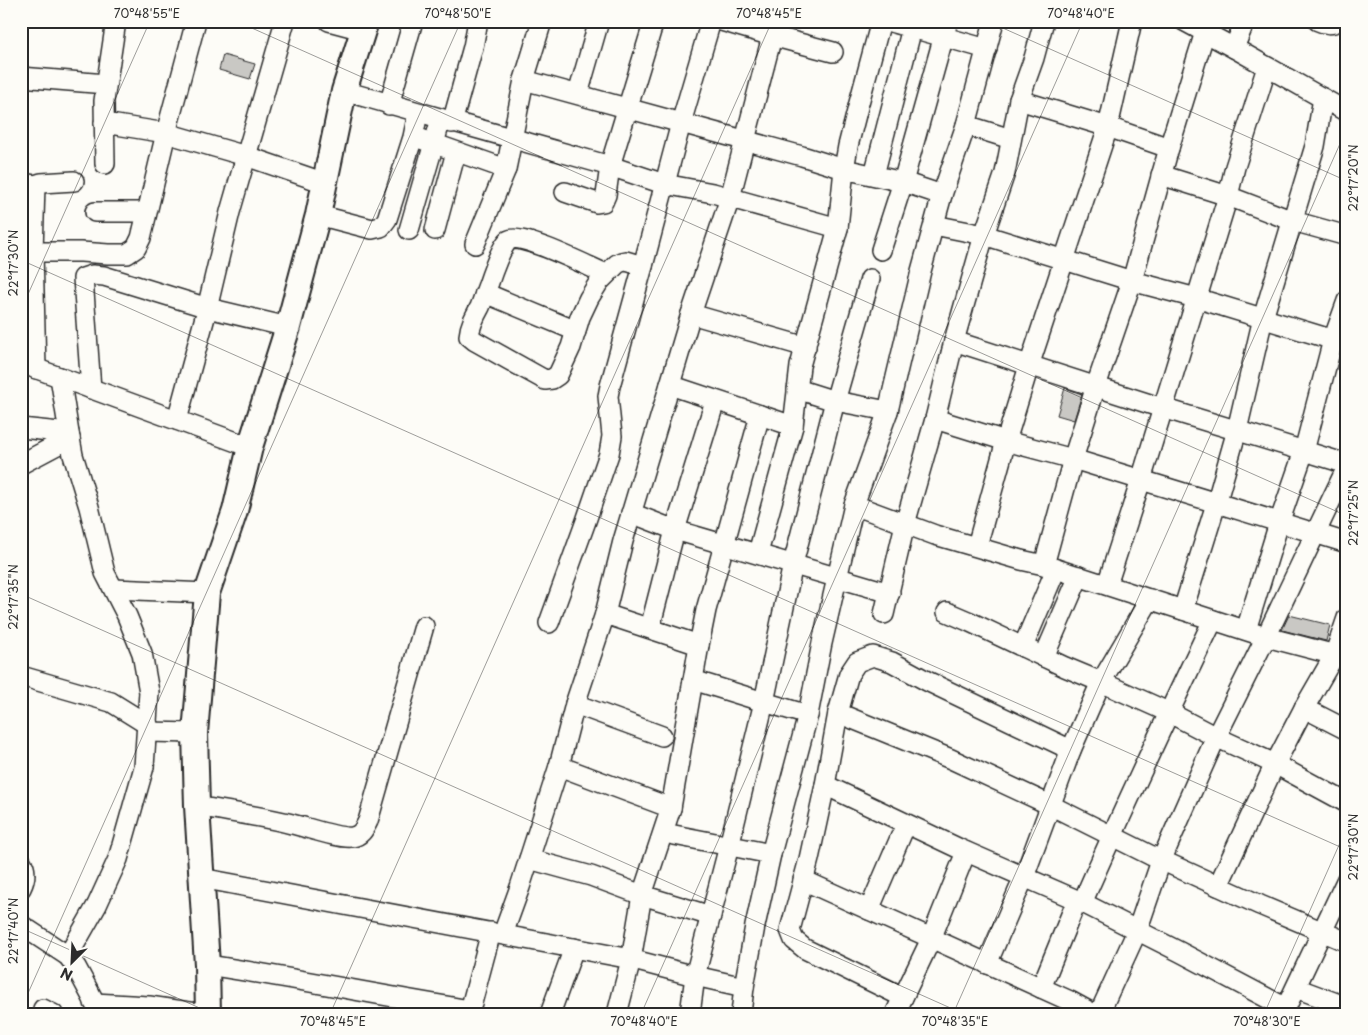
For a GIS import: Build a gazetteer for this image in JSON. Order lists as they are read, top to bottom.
{
  "north": "bottom left",
  "coordinates": [
    "70°48'55\"E",
    "70°48'50\"E",
    "70°48'45\"E",
    "70°48'40\"E",
    "22°17'20\"N",
    "22°17'30\"N",
    "22°17'25\"N",
    "22°17'35\"N",
    "22°17'40\"N",
    "70°48'35\"E",
    "70°48'30\"E"
  ]
}
